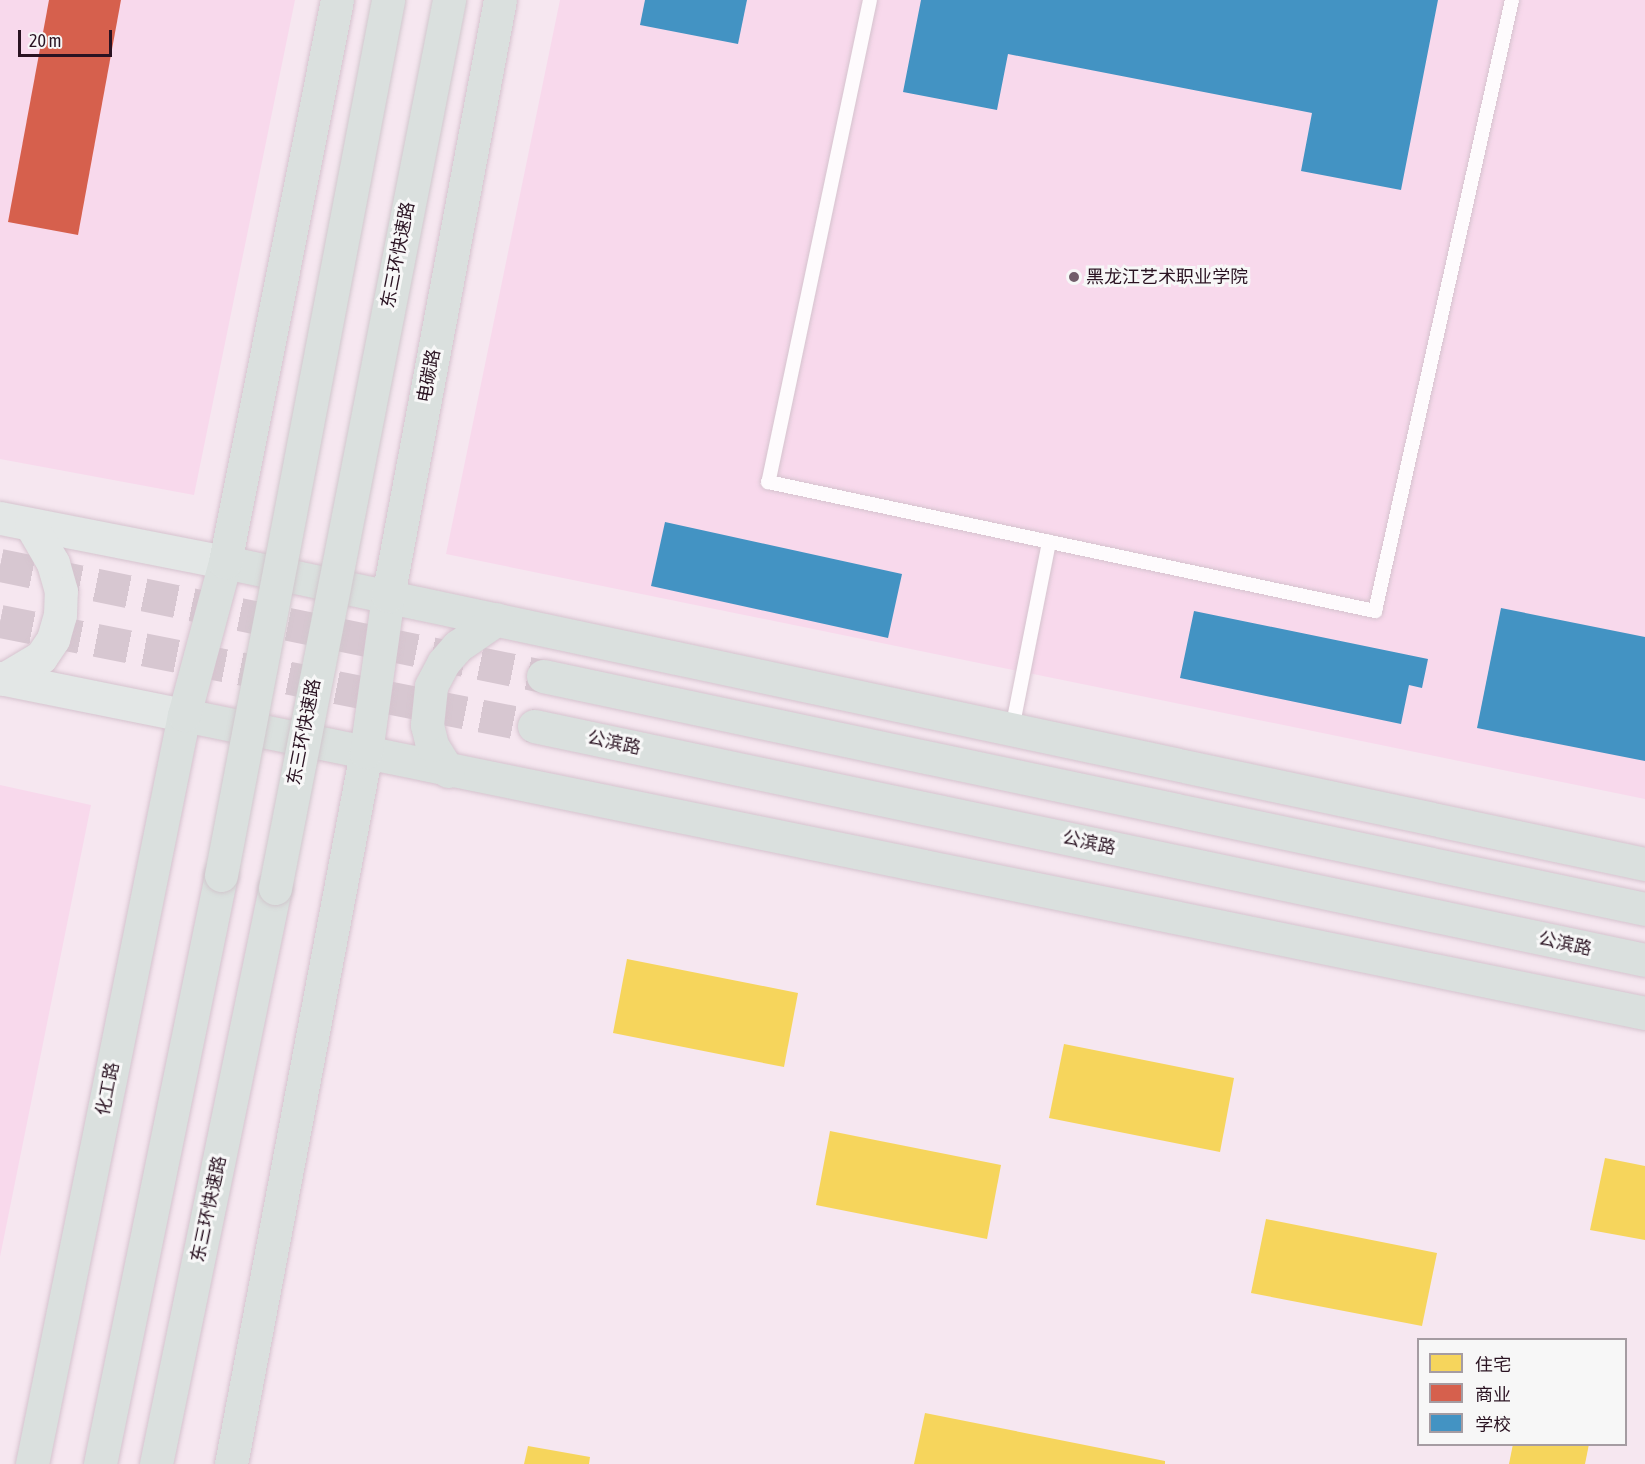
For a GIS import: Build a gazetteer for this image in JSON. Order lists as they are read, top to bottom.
{
  "streets": {
    "highway": [
      "东三环快速路",
      "电碳路",
      "公滨路",
      "化工路"
    ]
  },
  "places": ["黑龙江艺术职业学院"],
  "legend": ["住宅", "商业", "学校"],
  "scale_bar": "20 m"
}
